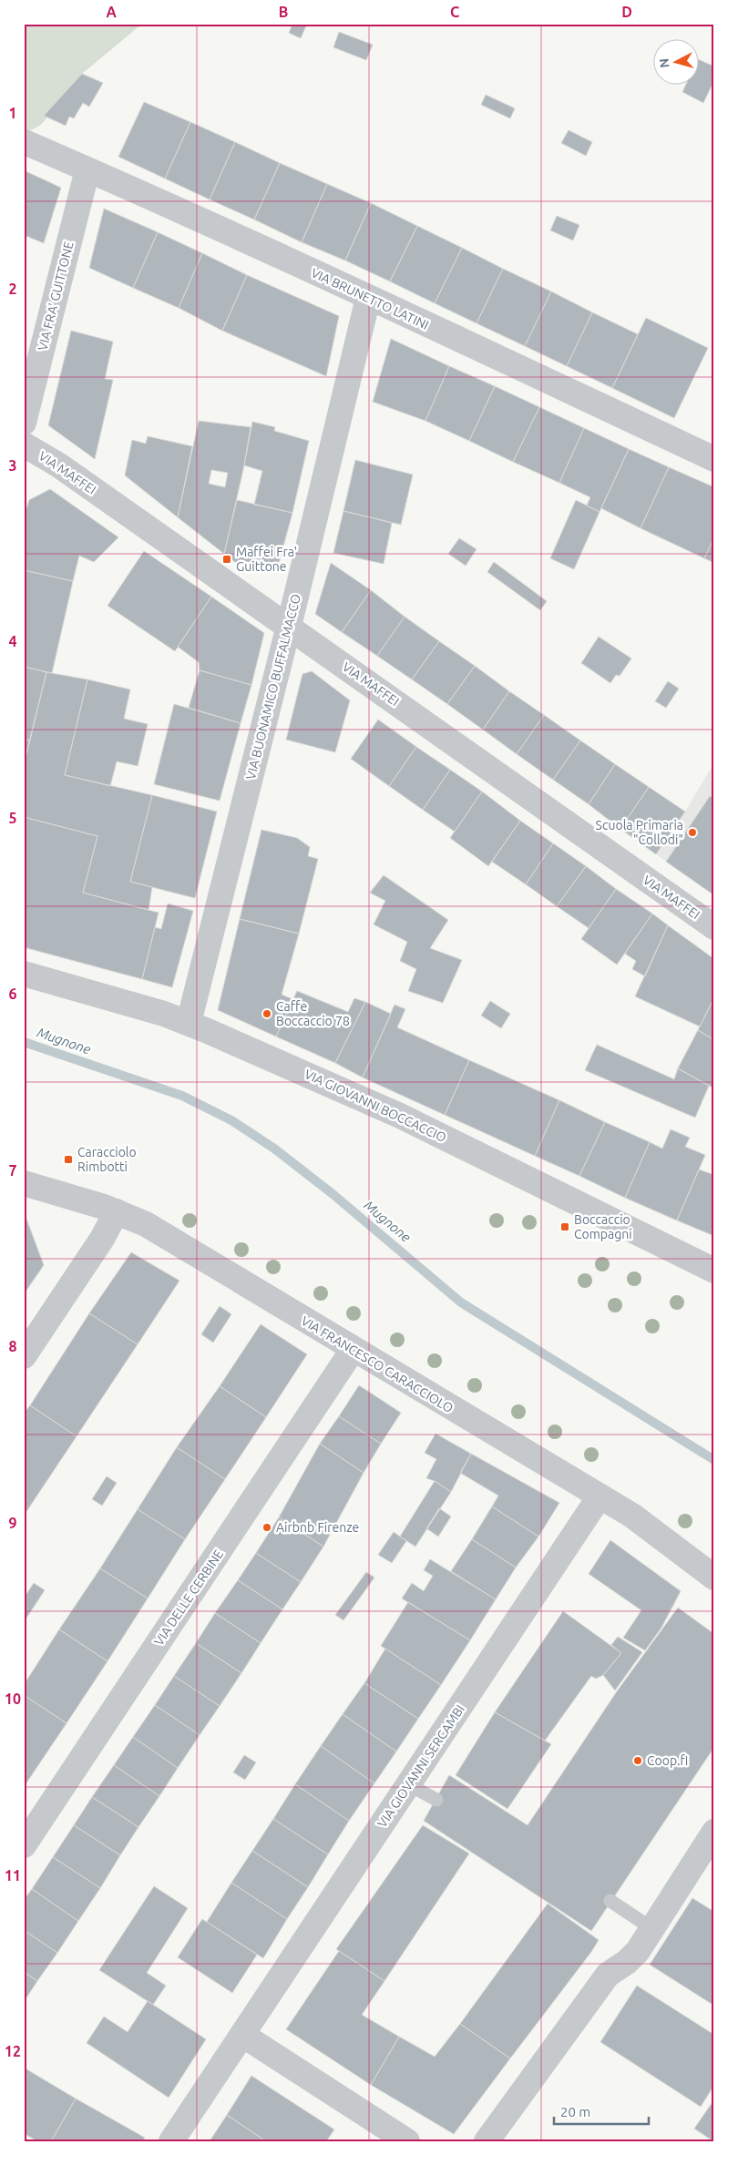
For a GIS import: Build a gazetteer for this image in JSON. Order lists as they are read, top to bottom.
{
  "streets": {
    "street": [
      "VIA FRA' GUITTONE",
      "VIA BRUNETTO LATINI",
      "VIA MAFFEI",
      "VIA BUONAMICO BUFFALMACCO",
      "VIA GIOVANNI BOCCACCIO",
      "VIA FRANCESCO CARACCIOLO",
      "VIA DELLE CERBINE",
      "VIA GIOVANNI SERCAMBI"
    ]
  },
  "crossings": [
    ["VIA FRA' GUITTONE", "VIA BRUNETTO LATINI"],
    ["VIA BRUNETTO LATINI", "VIA BUONAMICO BUFFALMACCO"],
    ["VIA MAFFEI", "VIA BUONAMICO BUFFALMACCO"],
    ["VIA BUONAMICO BUFFALMACCO", "VIA GIOVANNI BOCCACCIO"],
    ["VIA FRANCESCO CARACCIOLO", "VIA DELLE CERBINE"],
    ["VIA FRANCESCO CARACCIOLO", "VIA GIOVANNI SERCAMBI"]
  ],
  "water": ["Mugnone"],
  "places": {
    "transit": ["Maffei Fra' Guittone", "Caracciolo Rimbotti", "Boccaccio Compagni"],
    "other": [
      "Scuola Primaria \"Collodi\"",
      "Caffe Boccaccio 78",
      "Airbnb Firenze",
      "Coop.fi"
    ]
  },
  "scale_bar": "20 m",
  "north": "left",
  "grid": {
    "columns": [
      "A",
      "B",
      "C",
      "D"
    ],
    "rows": [
      "1",
      "2",
      "3",
      "4",
      "5",
      "6",
      "7",
      "8",
      "9",
      "10",
      "11",
      "12"
    ]
  }
}
